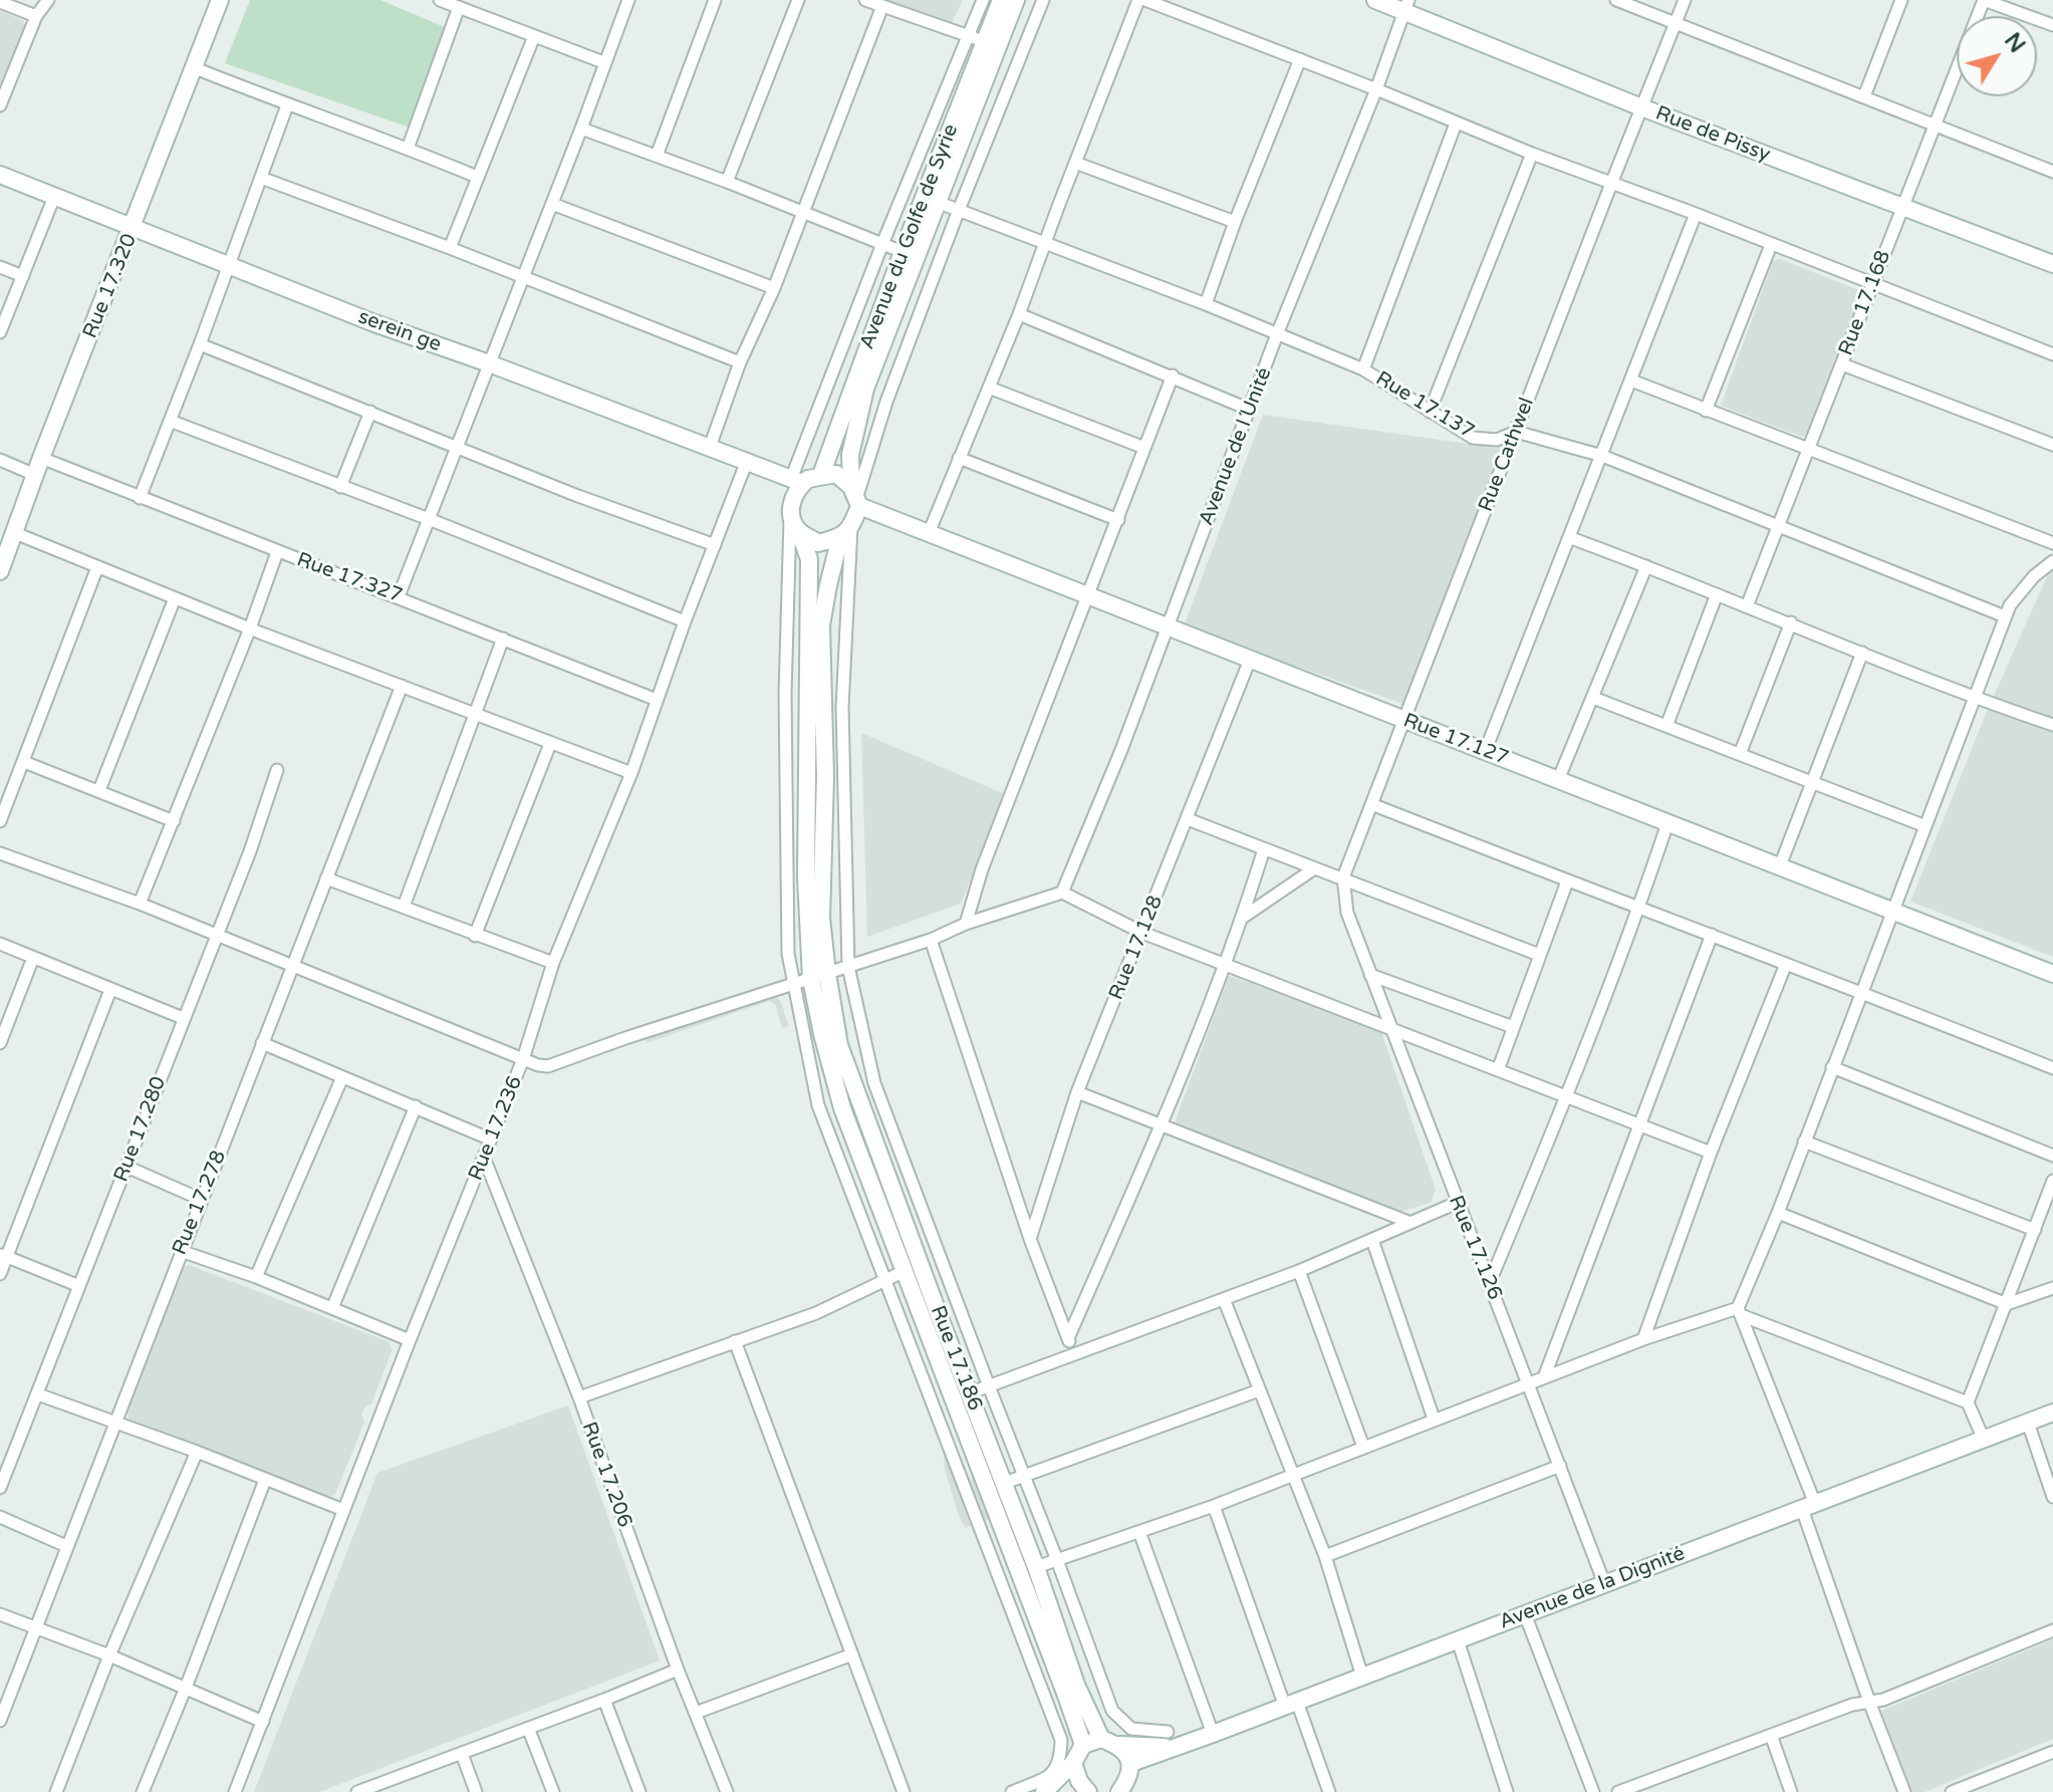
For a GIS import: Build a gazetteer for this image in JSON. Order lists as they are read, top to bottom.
{
  "streets": {
    "street": [
      "Rue de Pissy",
      "Avenue du Golfe de Syrie",
      "Rue 17.320",
      "Rue 17.168",
      "serein ge",
      "Rue 17.137",
      "Avenue de l´Unité",
      "Rue Cathwel",
      "Rue 17.327",
      "Rue 17.127",
      "Rue 17.128",
      "Rue 17.236",
      "Rue 17.280",
      "Rue 17.278",
      "Rue 17.126",
      "Rue 17.186",
      "Rue 17.206",
      "Avenue de la Dignité"
    ]
  },
  "crossings": [
    ["Rue de Pissy", "Rue 17.168"],
    ["Rue de Pissy", "Avenue de l´Unité"],
    ["Rue de Pissy", "Rue Cathwel"],
    ["Avenue du Golfe de Syrie", "serein ge"],
    ["Avenue du Golfe de Syrie", "Rue 17.127"],
    ["Rue 17.320", "serein ge"],
    ["Rue 17.320", "Rue 17.327"],
    ["Rue 17.168", "Rue 17.137"],
    ["serein ge", "Rue 17.127"],
    ["serein ge", "Rue 17.236"],
    ["Rue 17.137", "Avenue de l´Unité"],
    ["Rue 17.137", "Rue Cathwel"],
    ["Avenue de l´Unité", "Rue 17.127"],
    ["Rue Cathwel", "Rue 17.127"],
    ["Rue Cathwel", "Rue 17.126"],
    ["Rue 17.327", "Rue 17.236"],
    ["Rue 17.127", "Rue 17.128"],
    ["Rue 17.236", "Rue 17.206"],
    ["Rue 17.126", "Avenue de la Dignité"]
  ],
  "north": "top right"
}
